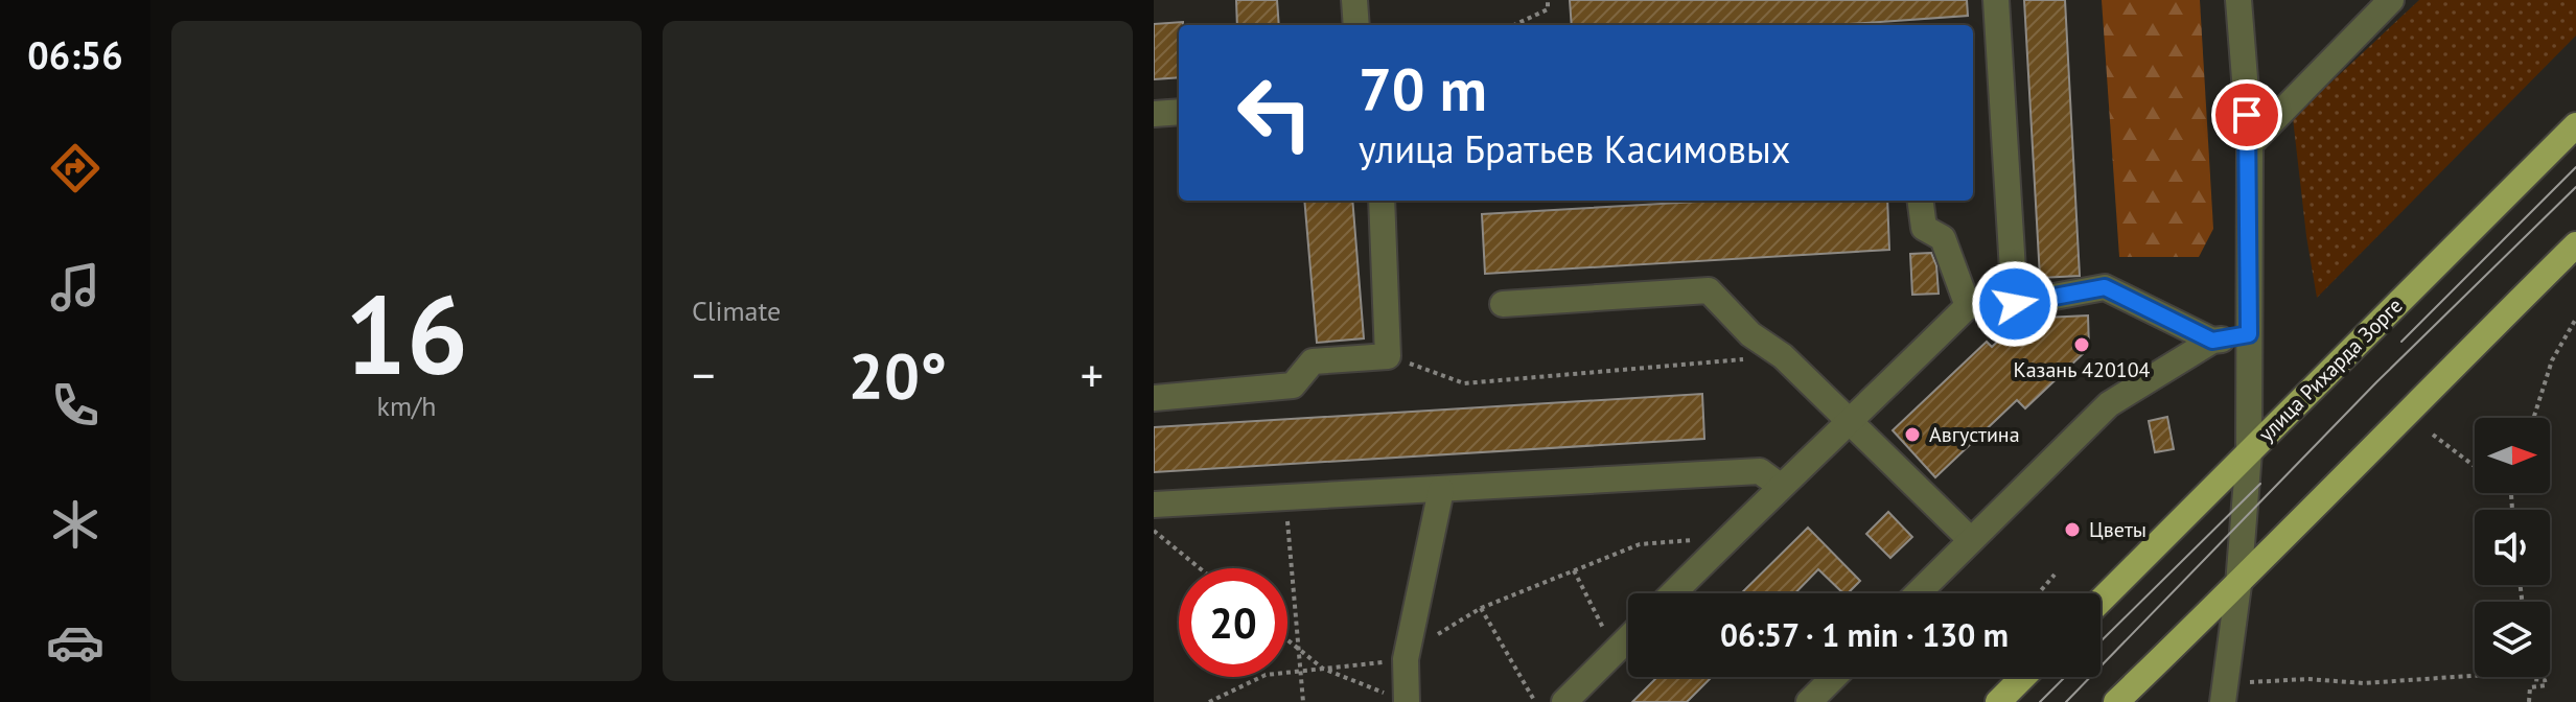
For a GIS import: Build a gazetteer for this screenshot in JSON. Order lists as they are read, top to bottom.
{
  "streets": {
    "main road": ["улица Рихарда Зорге"]
  },
  "places": ["Казань 420104", "Августина", "Цветы"],
  "north": "right",
  "page": {
    "tabs": "06:56",
    "tile": [
      ["16", "km/h"],
      "Climate"
    ],
    "turn": ["70 m", "улица Братьев Касимовых"],
    "heat": ["−", "20°", "+"],
    "limit": "20",
    "trip": "06:57 · 1 min · 130 m"
  }
}
